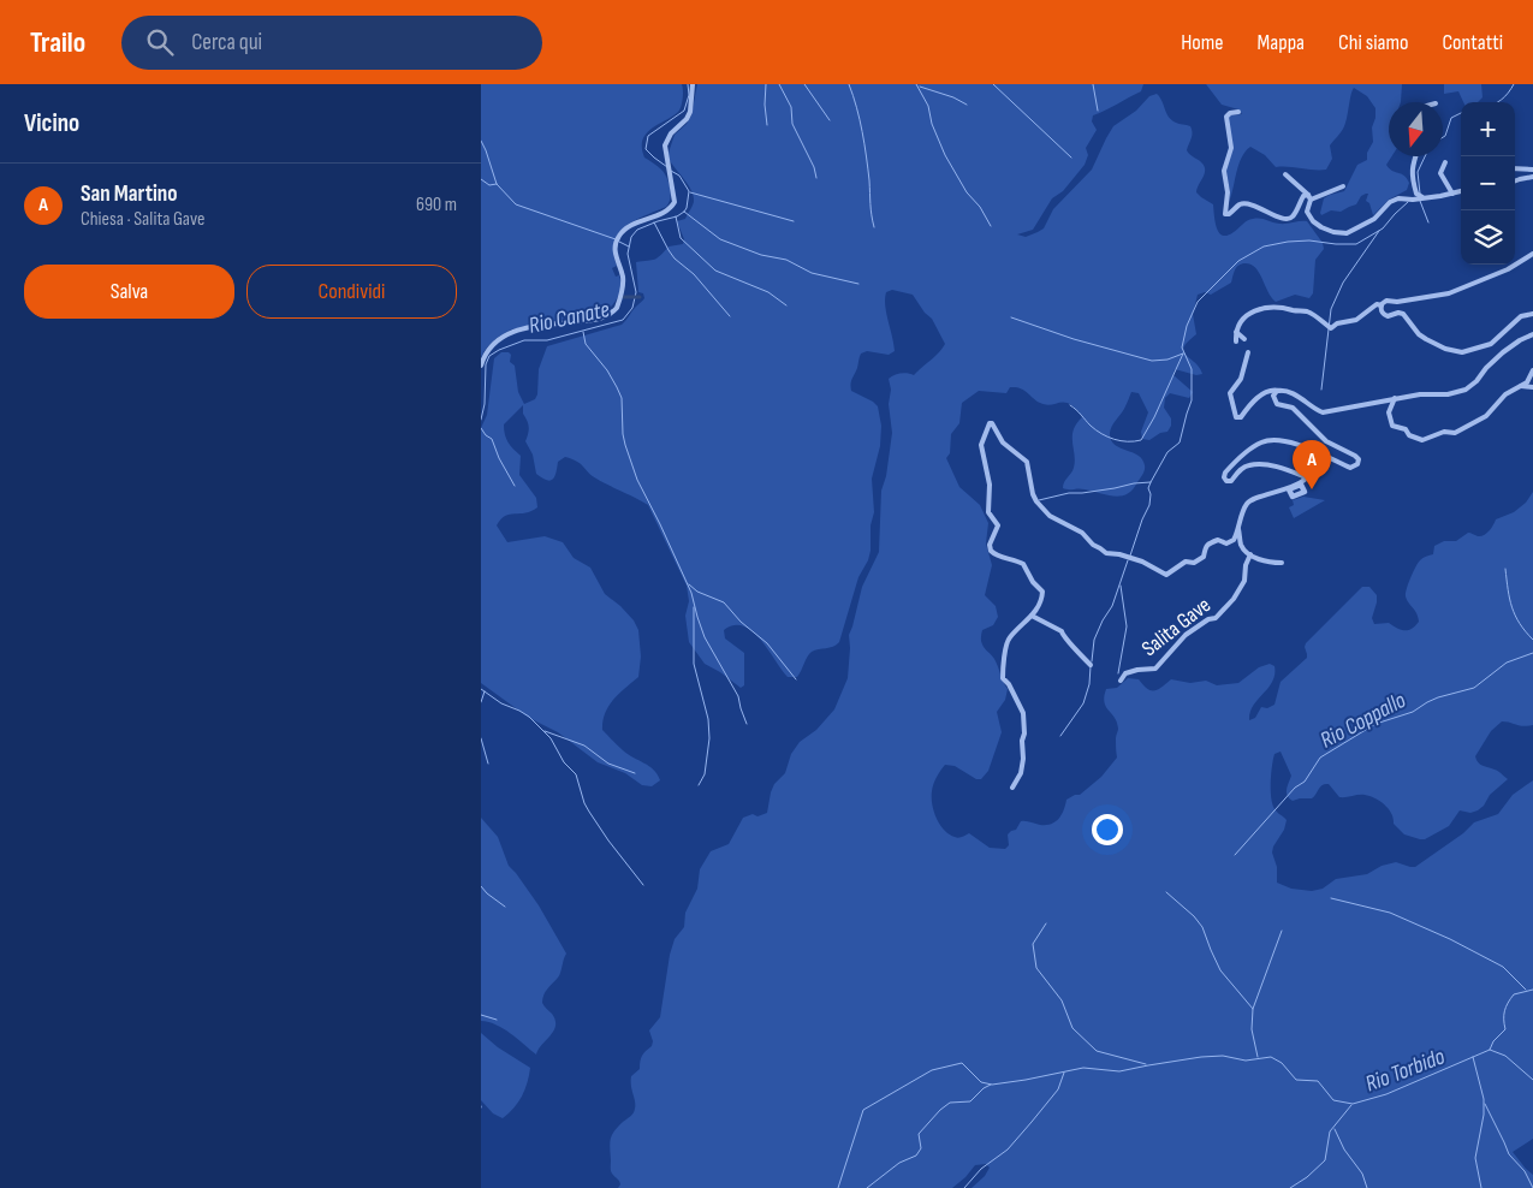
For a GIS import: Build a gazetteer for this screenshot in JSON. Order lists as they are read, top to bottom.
{
  "streets": {
    "street": ["Salita Gave"]
  },
  "water": ["Rio Canate", "Rio Coppallo", "Rio Torbido"],
  "north": "bottom",
  "page": {
    "header": "Trailo",
    "search": "Cerca qui",
    "nav": [
      "Home",
      "Mappa",
      "Chi siamo",
      "Contatti"
    ],
    "heading": "Vicino",
    "map_buttons": ["+", "−"],
    "list": [
      {
        "mark": "A",
        "name": "San Martino",
        "note": "Chiesa · Salita Gave",
        "value": "690 m"
      }
    ],
    "buttons": ["Salva", "Condividi"],
    "pins": "A"
  }
}
